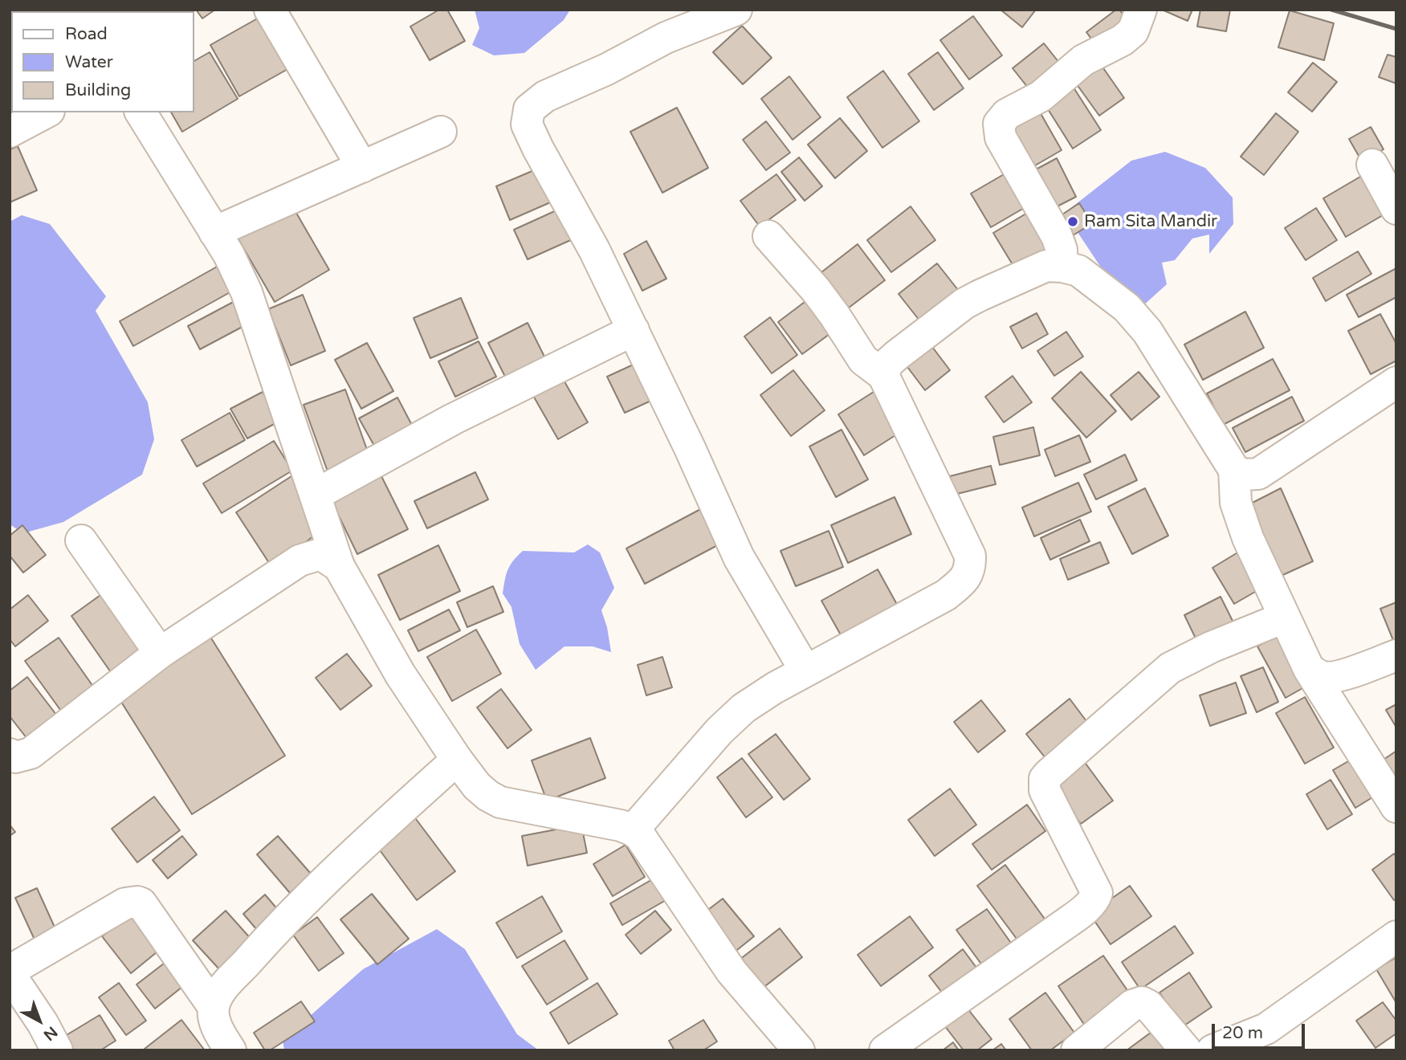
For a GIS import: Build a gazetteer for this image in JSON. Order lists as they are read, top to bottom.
{
  "places": ["Ram Sita Mandir"],
  "legend": ["Road", "Water", "Building"],
  "scale_bar": "20 m",
  "north": "bottom right"
}
